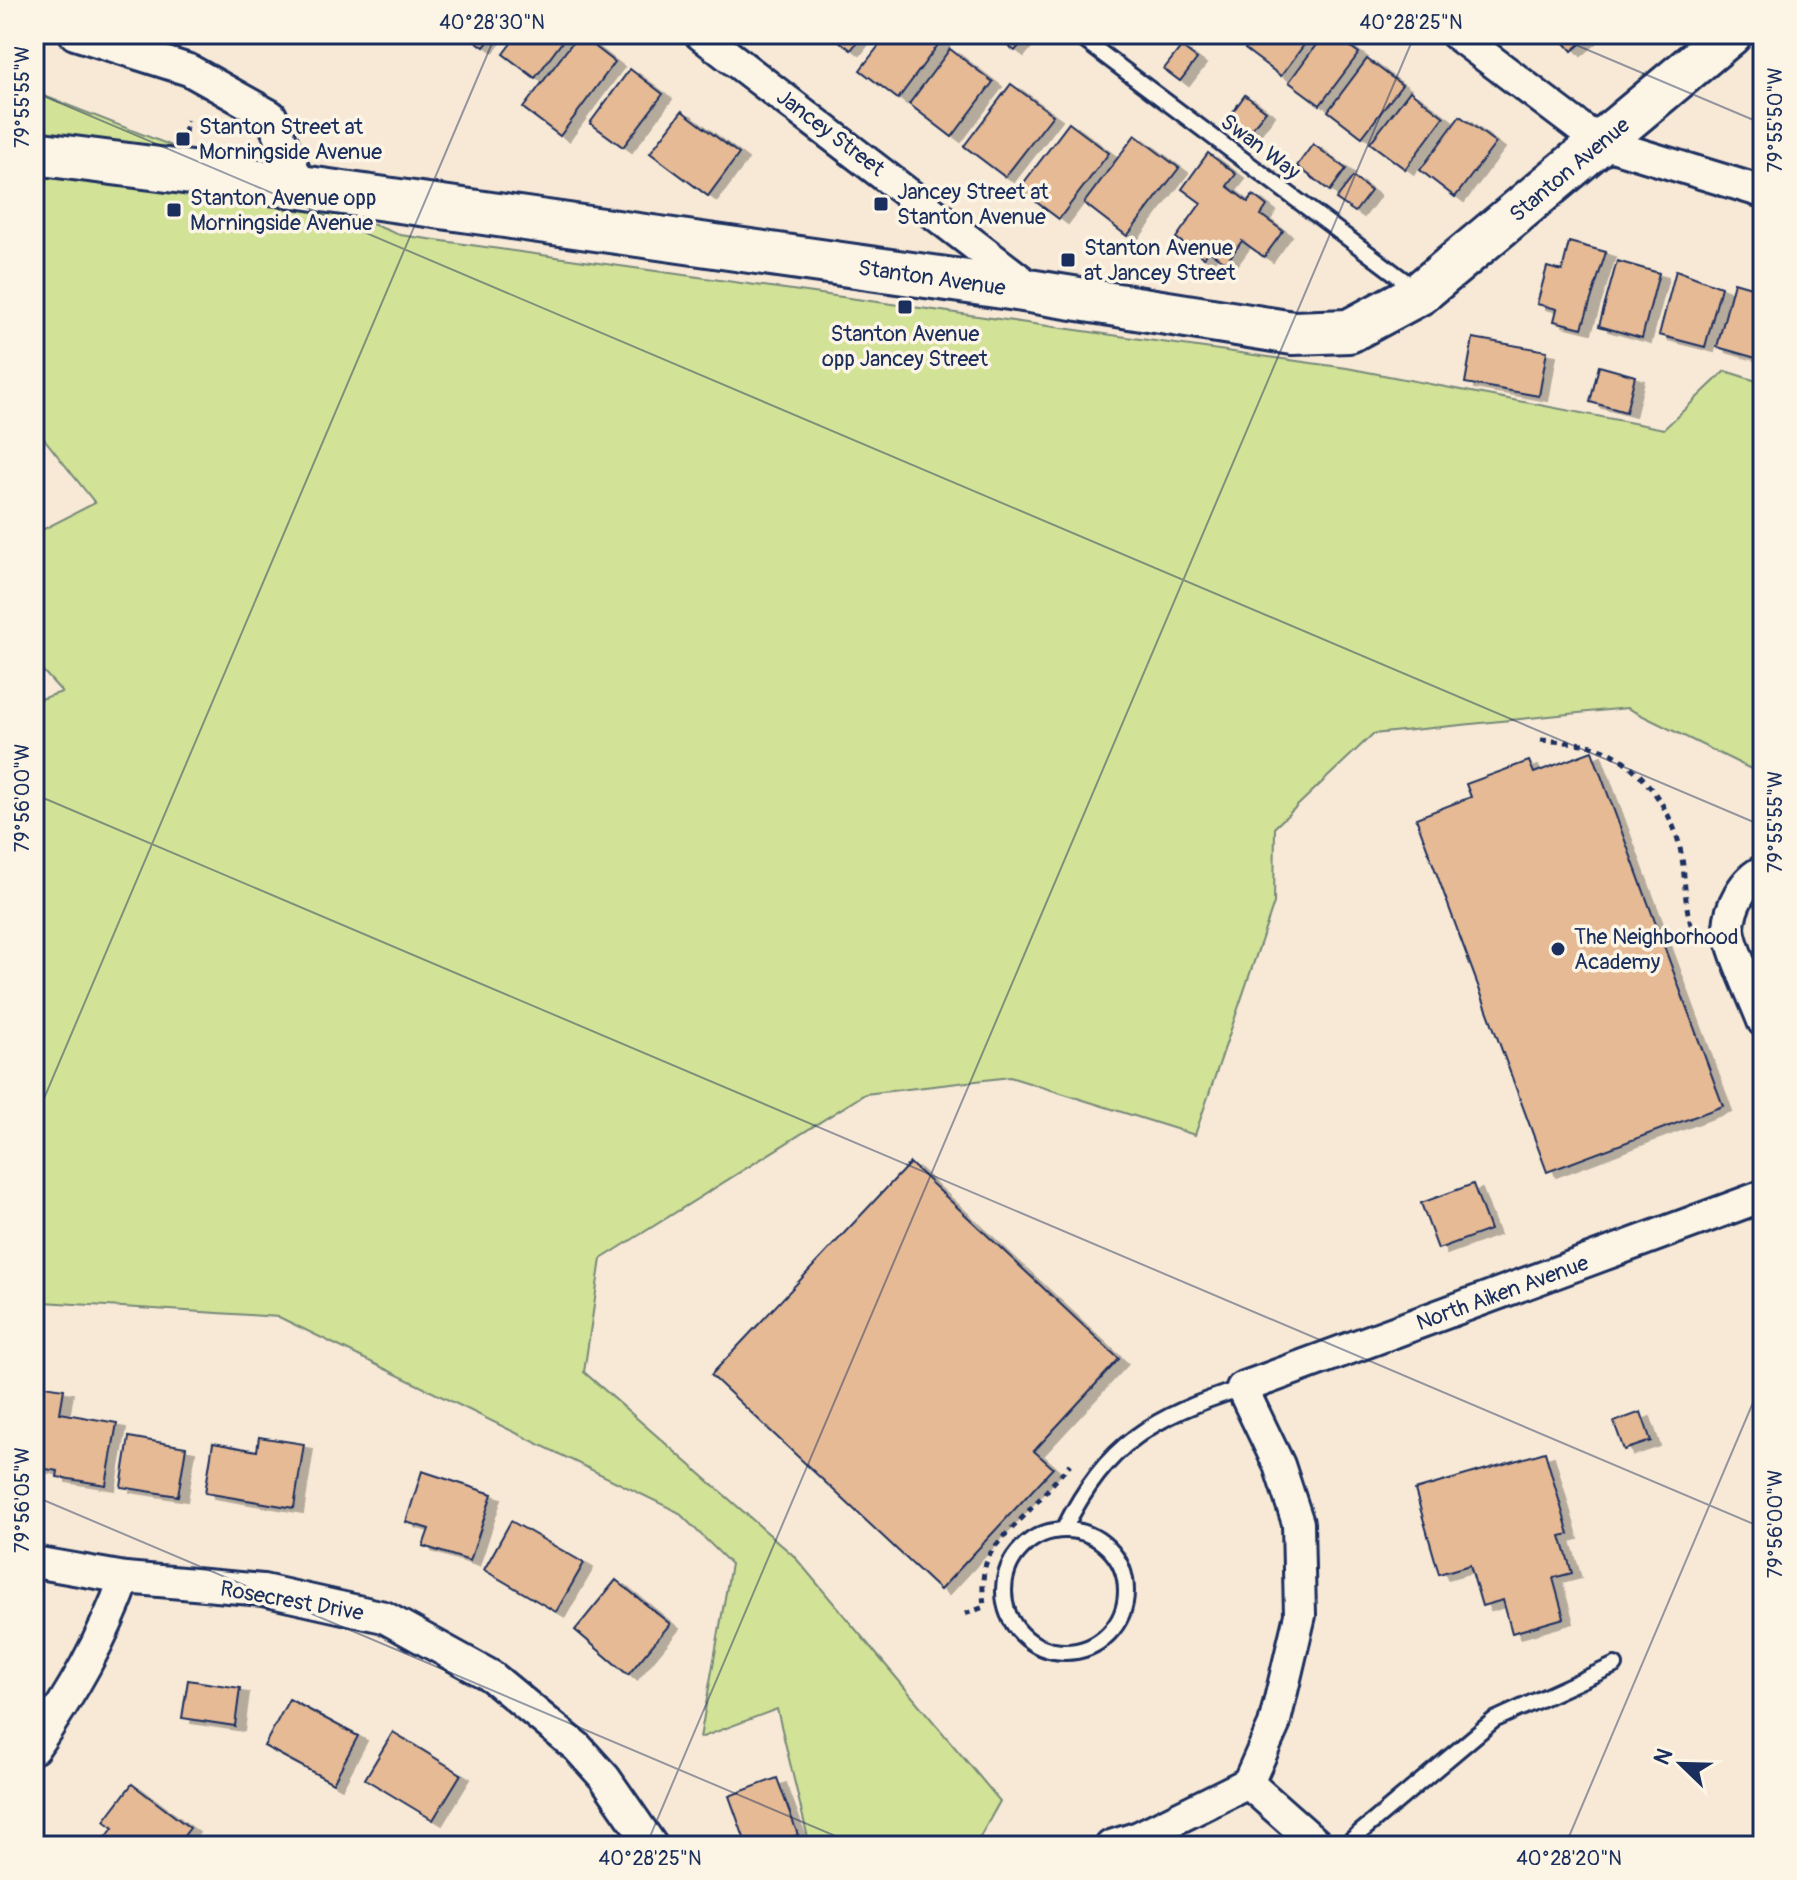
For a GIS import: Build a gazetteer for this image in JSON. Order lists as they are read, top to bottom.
{
  "streets": {
    "street": [
      "Jancey Street",
      "Stanton Avenue",
      "North Aiken Avenue",
      "Rosecrest Drive"
    ],
    "lane": ["Swan Way"]
  },
  "crossings": [
    ["Jancey Street", "Stanton Avenue"],
    ["Swan Way", "Stanton Avenue"]
  ],
  "places": {
    "transit": [
      "Stanton Street at Morningside Avenue",
      "Jancey Street at Stanton Avenue",
      "Stanton Avenue opp Morningside Avenue",
      "Stanton Avenue at Jancey Street",
      "Stanton Avenue opp Jancey Street"
    ],
    "other": ["The Neighborhood Academy"]
  },
  "north": "top left",
  "coordinates": [
    "40°28'30\"N",
    "40°28'25\"N",
    "79°55'55\"W",
    "79°55'50\"W",
    "79°56'00\"W",
    "79°56'05\"W",
    "40°28'20\"N"
  ]
}
